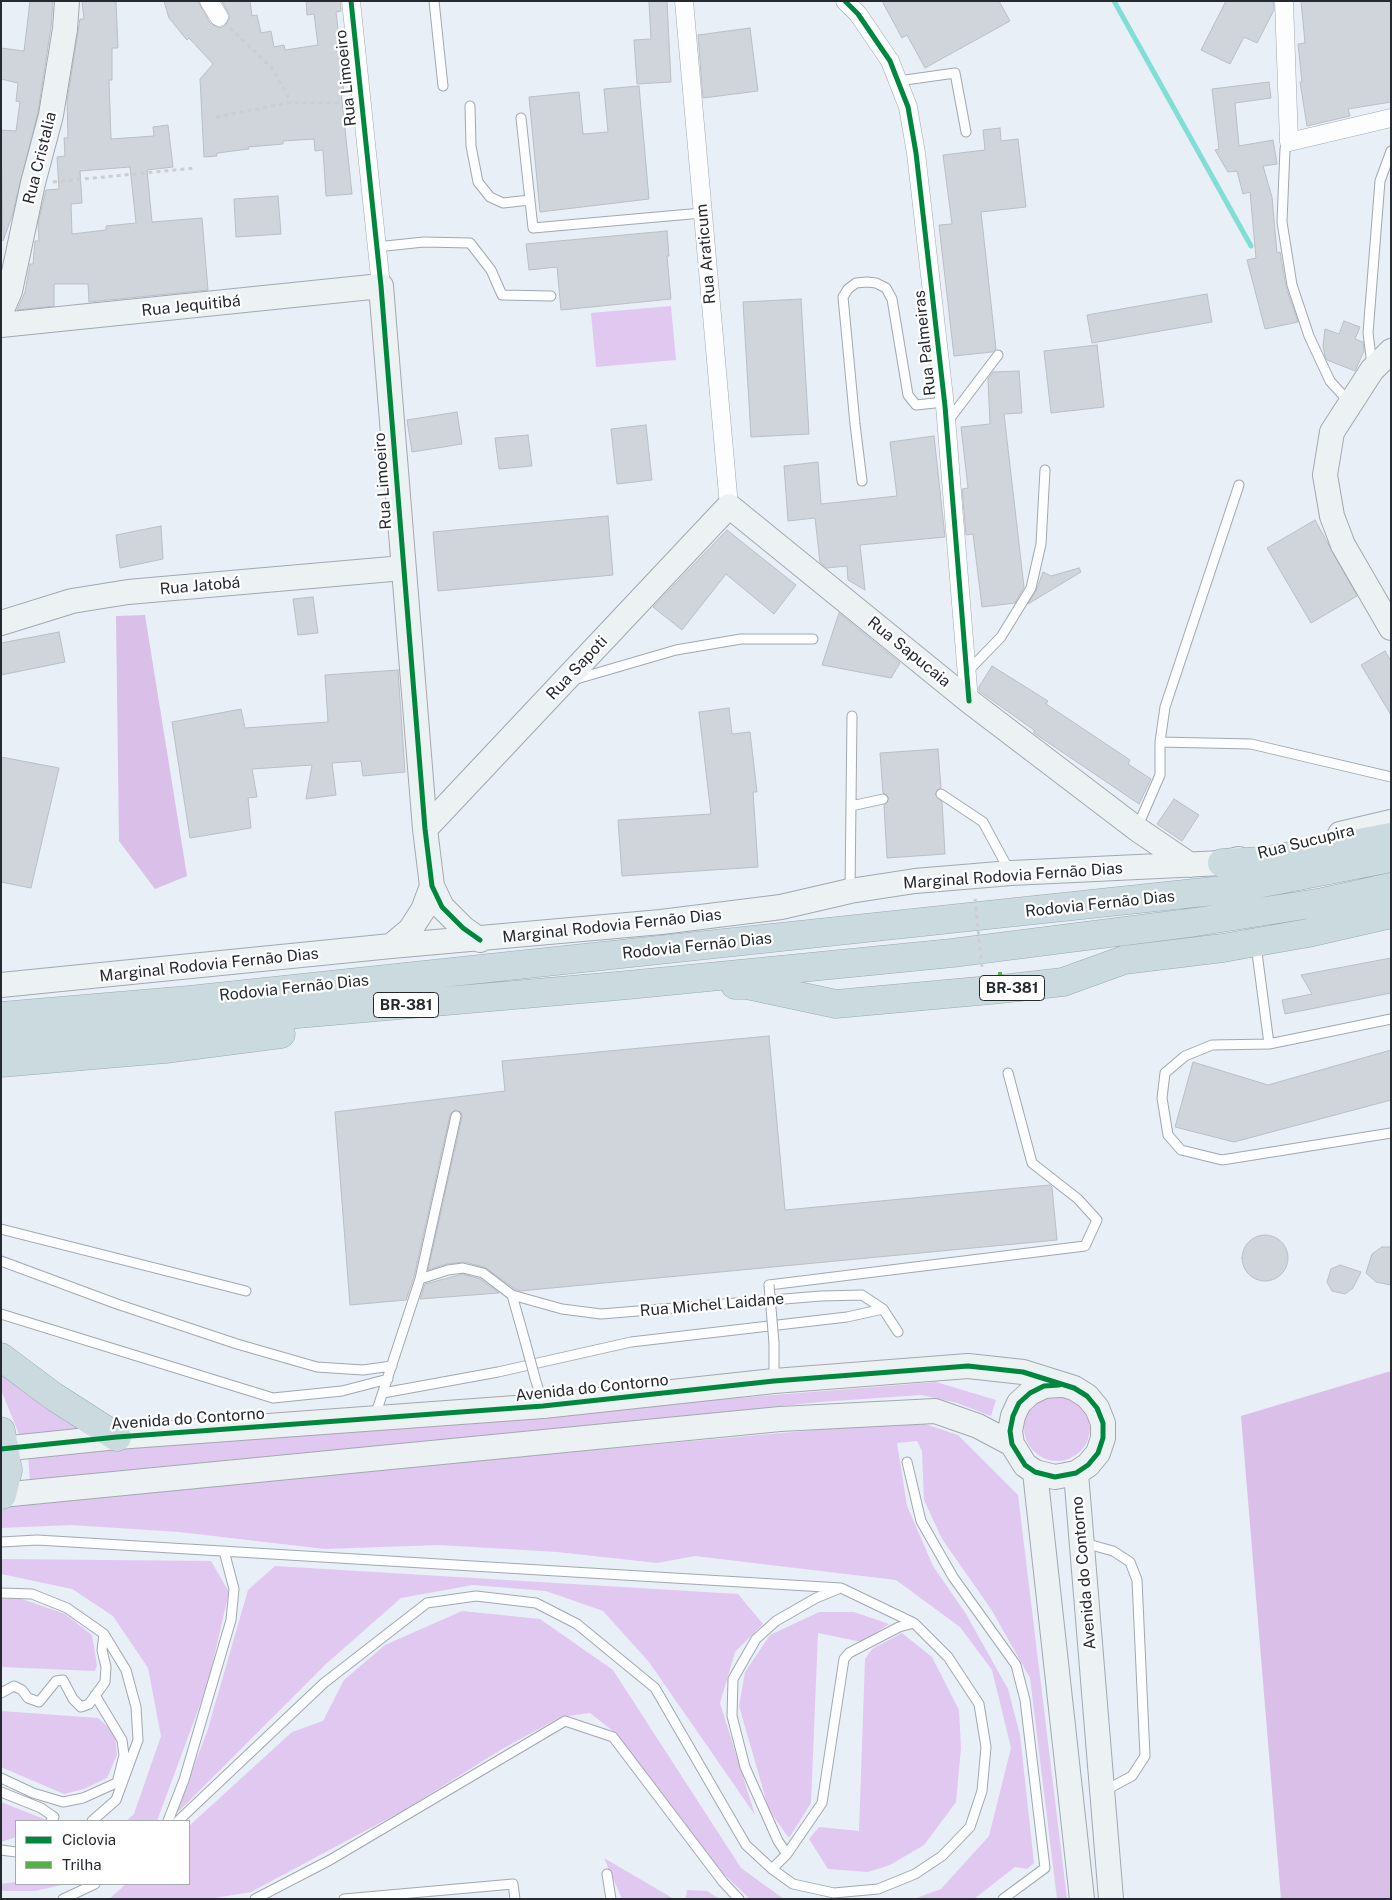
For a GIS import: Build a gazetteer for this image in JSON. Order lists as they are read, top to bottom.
{
  "streets": {
    "highway": ["Rodovia Fernão Dias", "BR-381"],
    "street": [
      "Rua Limoeiro",
      "Rua Cristalia",
      "Rua Araticum",
      "Rua Jequitibá",
      "Rua Palmeiras",
      "Rua Jatobá",
      "Rua Sapucaia",
      "Rua Sapoti",
      "Rua Sucupira",
      "Marginal Rodovia Fernão Dias",
      "Avenida do Contorno"
    ],
    "lane": ["Rua Michel Laidane"]
  },
  "crossings": [
    ["Rua Limoeiro", "Rua Jequitibá"],
    ["Rua Limoeiro", "Rua Jatobá"],
    ["Rua Limoeiro", "Rua Sapoti"],
    ["Rua Limoeiro", "Marginal Rodovia Fernão Dias"],
    ["Rua Araticum", "Rua Sapucaia"],
    ["Rua Araticum", "Rua Sapoti"],
    ["Rua Palmeiras", "Rua Sapucaia"],
    ["Rua Sapucaia", "Rua Sapoti"],
    ["Rua Sapucaia", "Marginal Rodovia Fernão Dias"],
    ["Rua Sucupira", "Marginal Rodovia Fernão Dias"],
    ["Rodovia Fernão Dias", "BR-381"]
  ],
  "legend": ["Ciclovia", "Trilha"]
}
